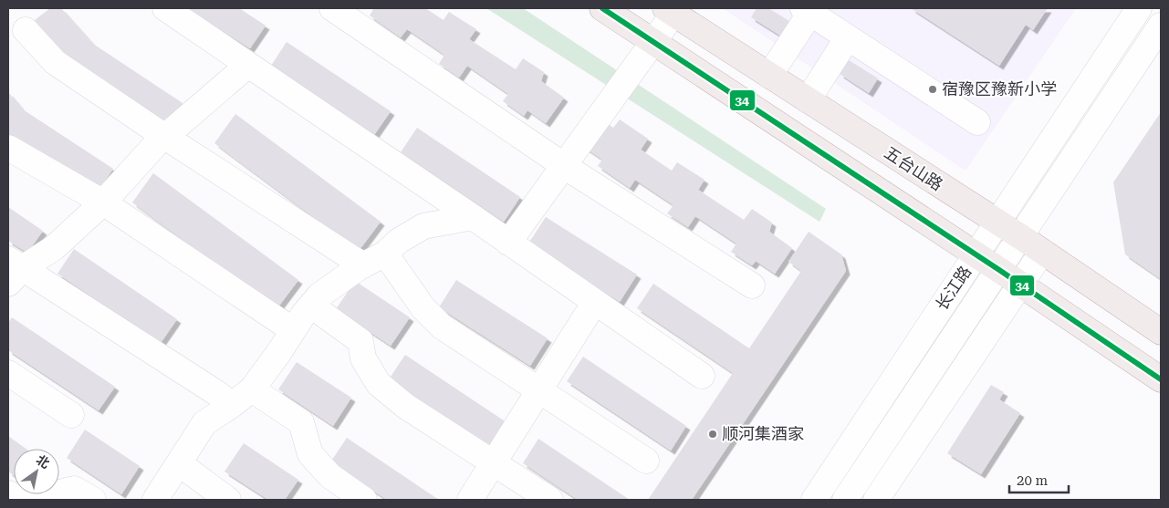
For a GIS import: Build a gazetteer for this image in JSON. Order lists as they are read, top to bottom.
{
  "streets": {
    "main road": ["五台山路"],
    "street": ["长江路"]
  },
  "crossings": [
    ["五台山路", "长江路"]
  ],
  "places": ["宿豫区豫新小学", "顺河集酒家"],
  "lines": ["transit line 34"],
  "scale_bar": "20 m",
  "north": "top right"
}
